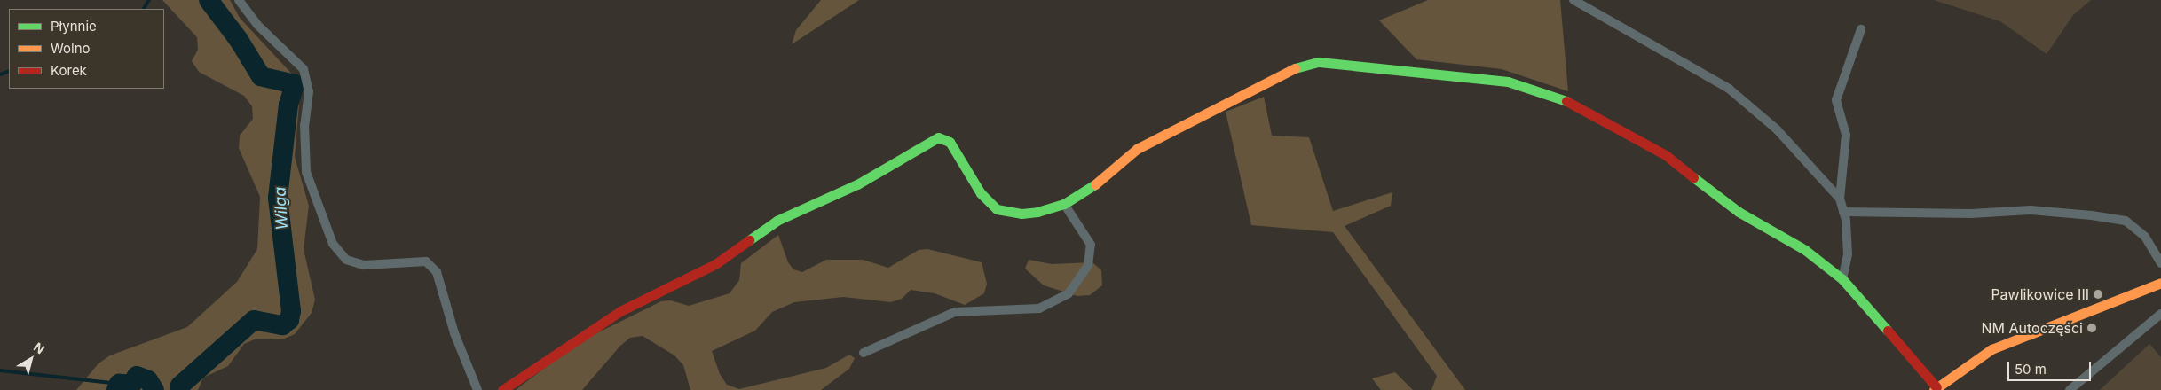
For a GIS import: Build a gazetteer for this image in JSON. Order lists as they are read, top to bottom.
{
  "water": ["Wilga"],
  "places": ["Pawlikowice III", "NM Autoczęści"],
  "legend": ["Płynnie", "Wolno", "Korek"],
  "scale_bar": "50 m",
  "north": "top right"
}
